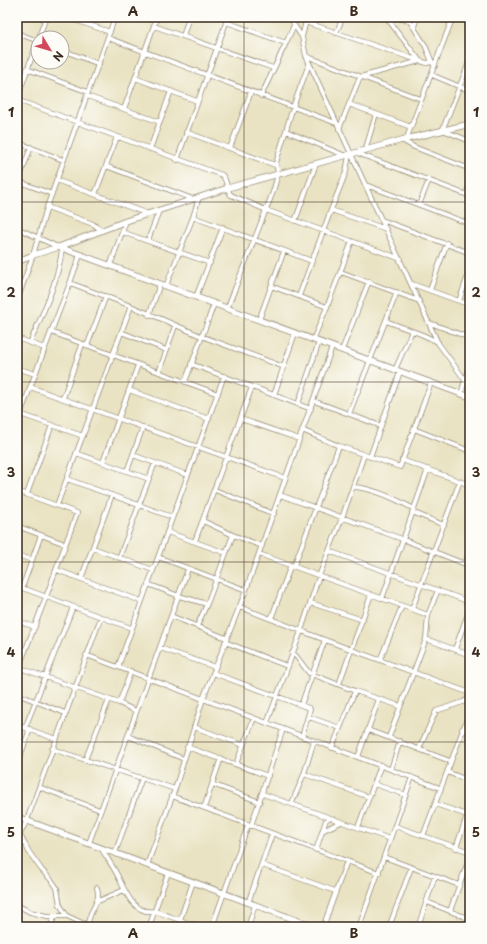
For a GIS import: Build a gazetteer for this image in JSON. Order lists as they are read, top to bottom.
{
  "north": "bottom right",
  "grid": {
    "columns": ["A", "B"],
    "rows": [
      "1",
      "2",
      "3",
      "4",
      "5"
    ]
  }
}
